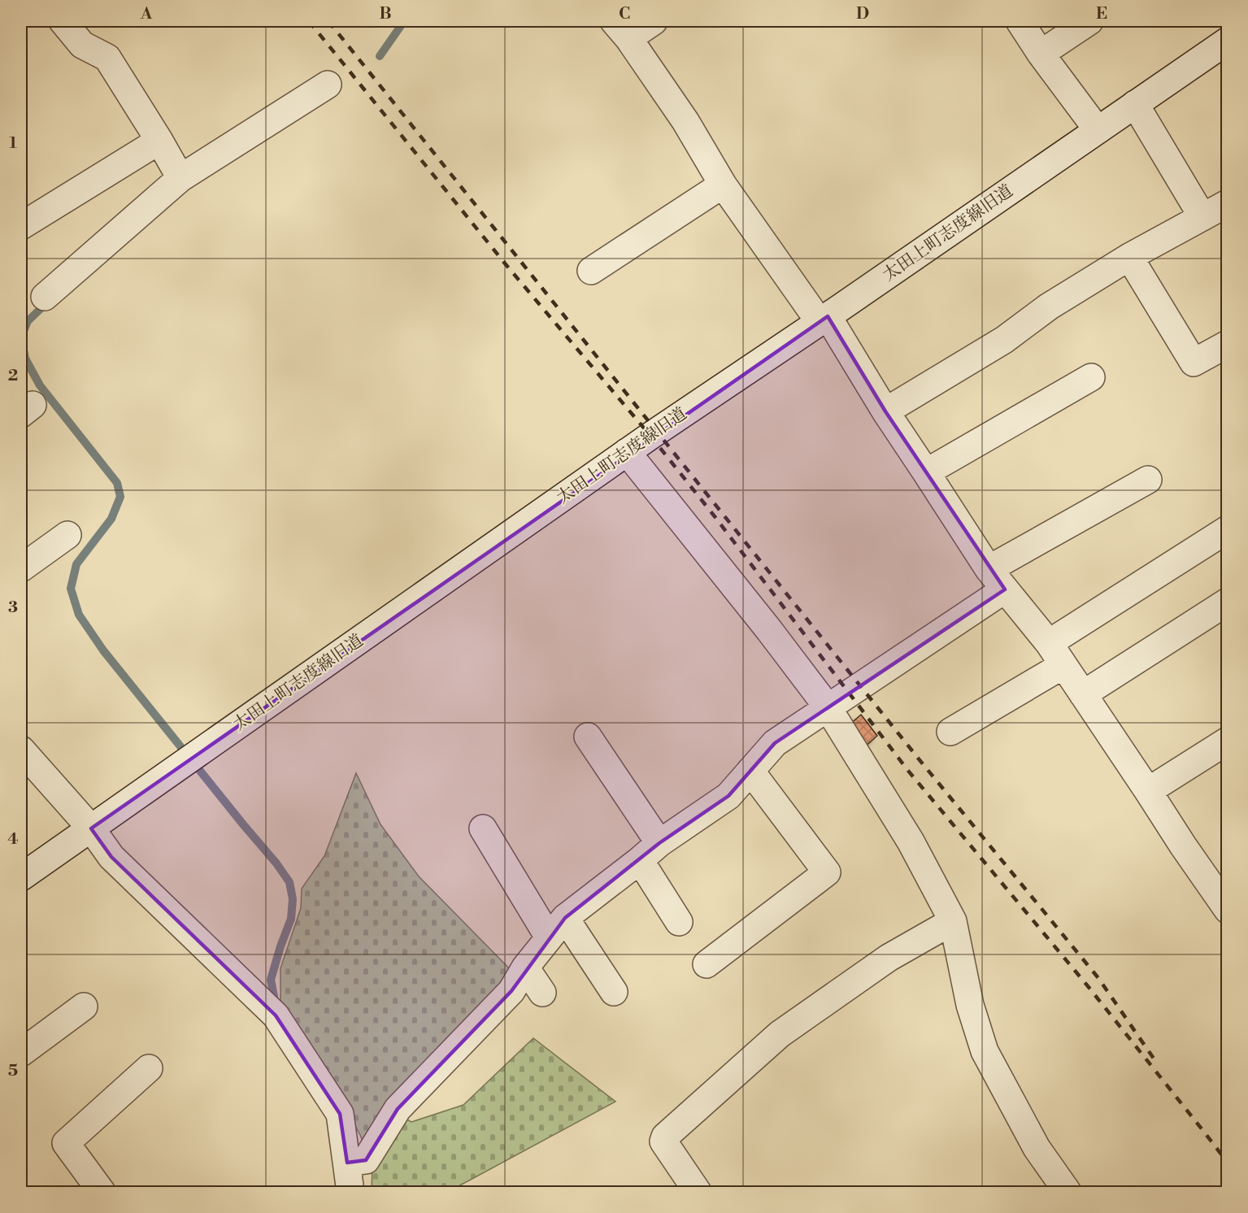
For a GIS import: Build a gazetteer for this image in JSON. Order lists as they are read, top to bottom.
{
  "streets": {
    "street": ["太田上町志度線旧道"]
  },
  "grid": {
    "columns": [
      "A",
      "B",
      "C",
      "D",
      "E"
    ],
    "rows": [
      "1",
      "2",
      "3",
      "4",
      "5"
    ]
  }
}
